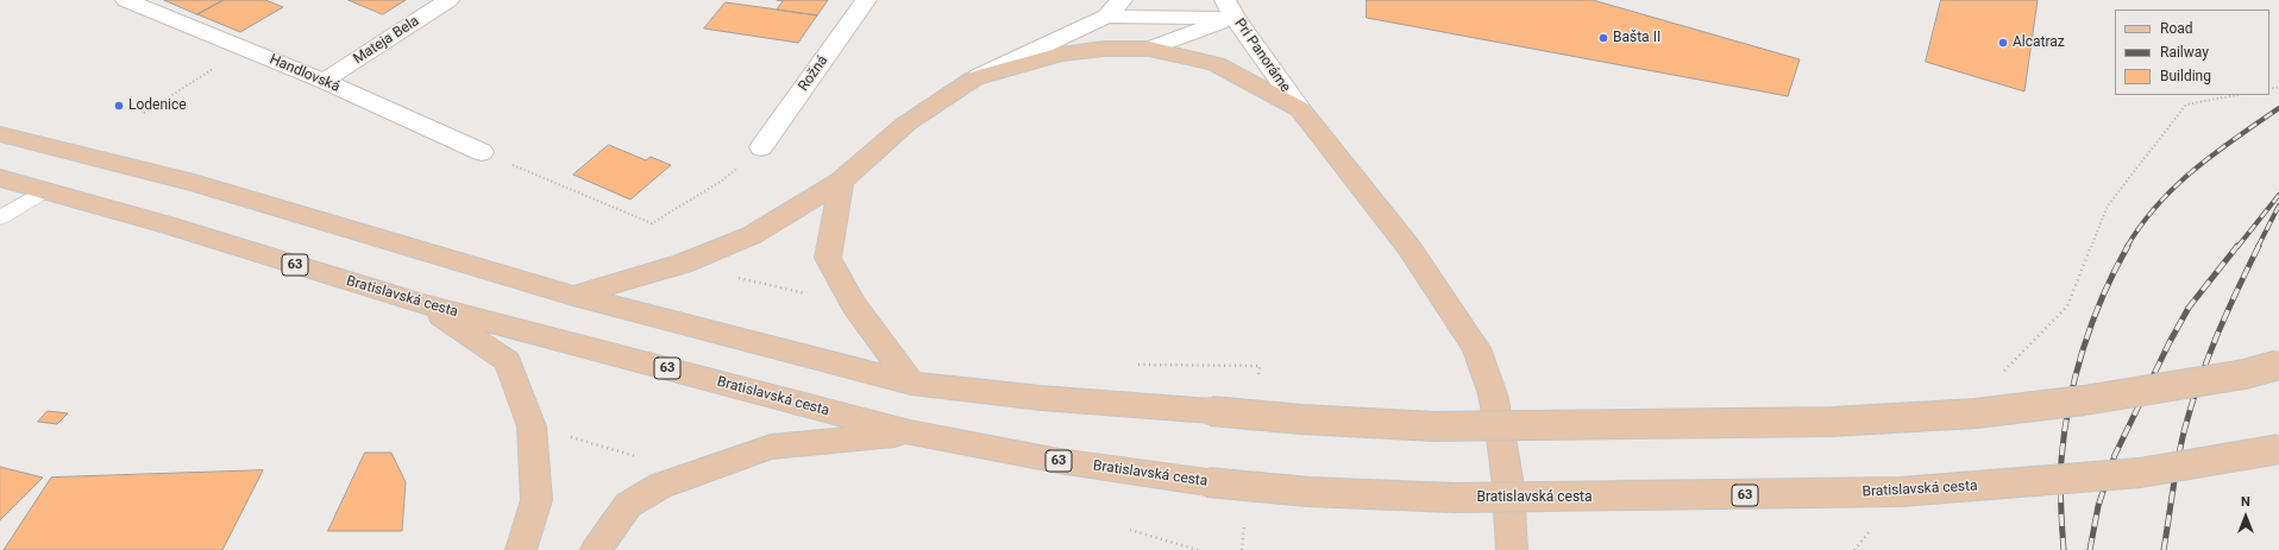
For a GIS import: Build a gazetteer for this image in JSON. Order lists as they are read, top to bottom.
{
  "streets": {
    "main road": ["63", "Bratislavská cesta"],
    "street": [
      "Mateja Bela",
      "Pri Panoráme",
      "Handlovská",
      "Rožná"
    ]
  },
  "crossings": [
    ["Mateja Bela", "Handlovská"]
  ],
  "places": ["Bašta II", "Alcatraz", "Lodenice"],
  "legend": ["Road", "Railway", "Building"],
  "north": "top"
}
